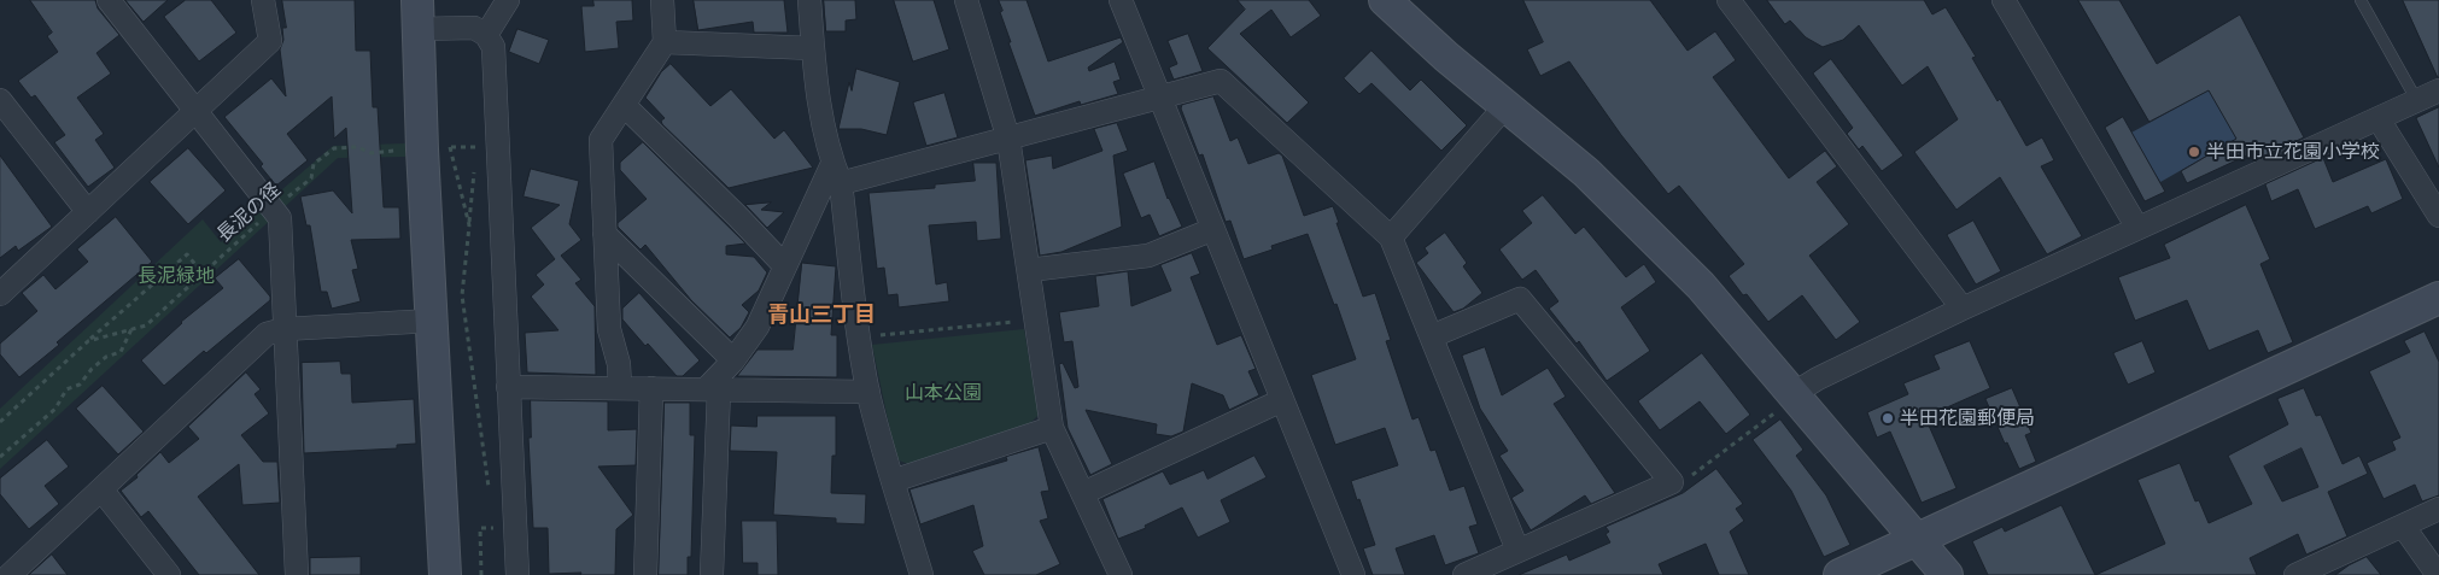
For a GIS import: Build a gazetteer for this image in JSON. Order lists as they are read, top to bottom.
{
  "streets": {
    "path": ["長泥の径"]
  },
  "districts": ["青山三丁目"],
  "parks": ["長泥緑地", "山本公園"],
  "places": ["半田市立花園小学校", "半田花園郵便局"]
}
